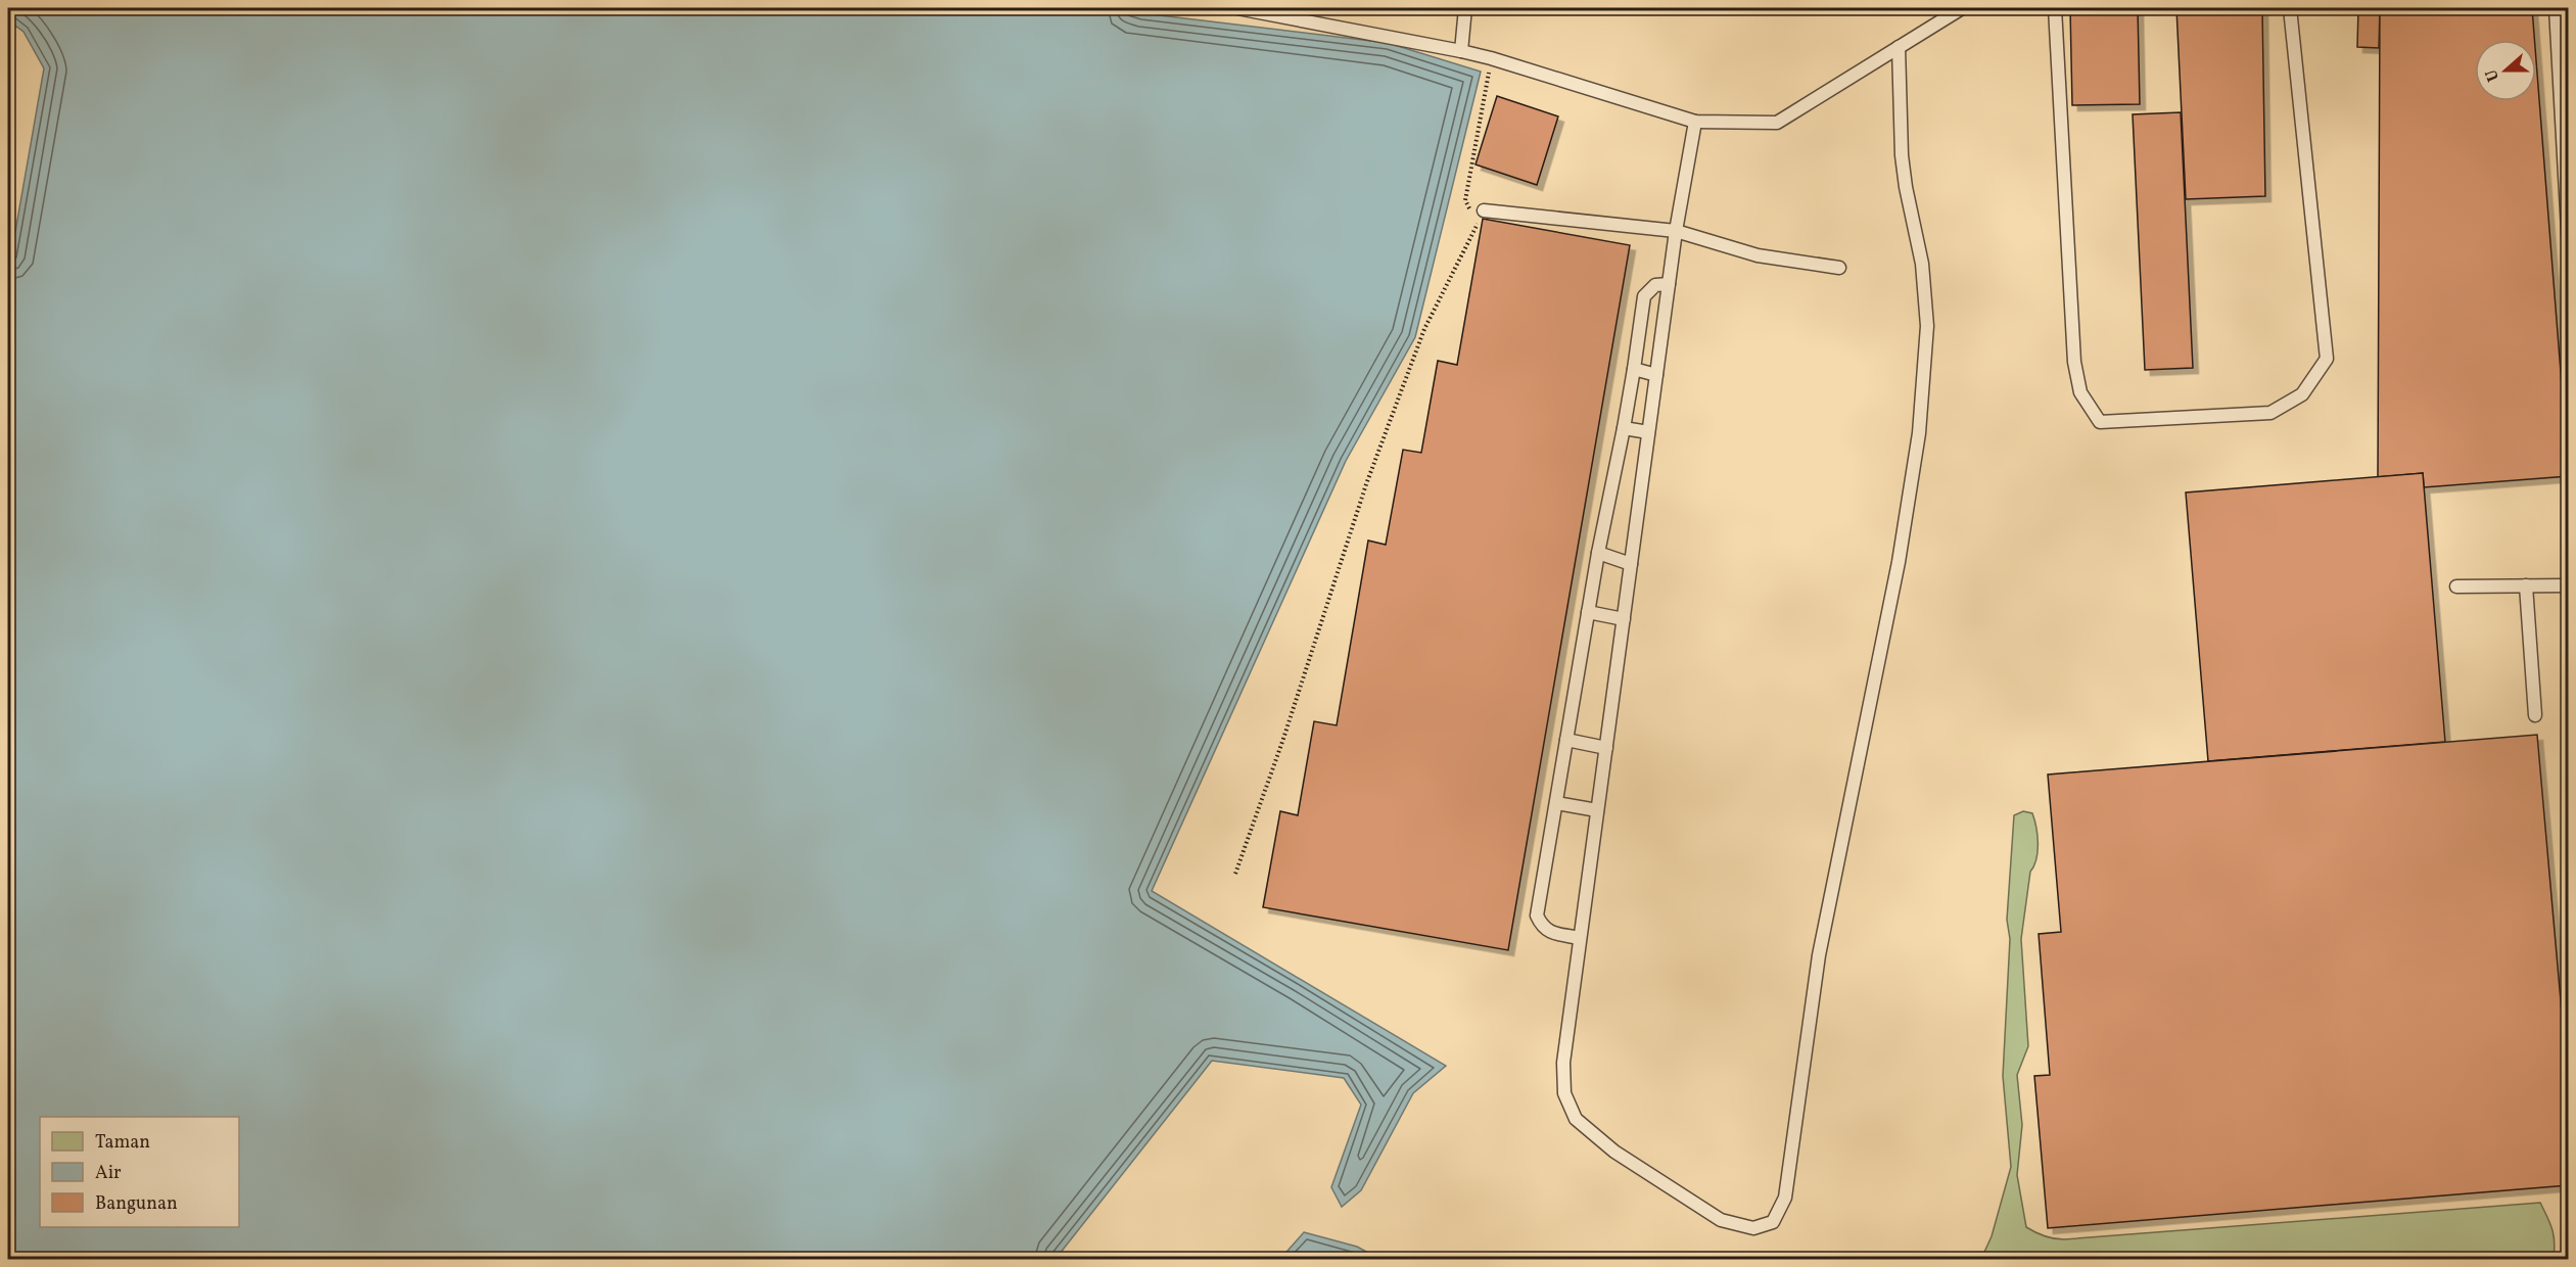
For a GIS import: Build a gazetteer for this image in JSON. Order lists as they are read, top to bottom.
{
  "legend": ["Taman", "Air", "Bangunan"],
  "north": "left"
}
